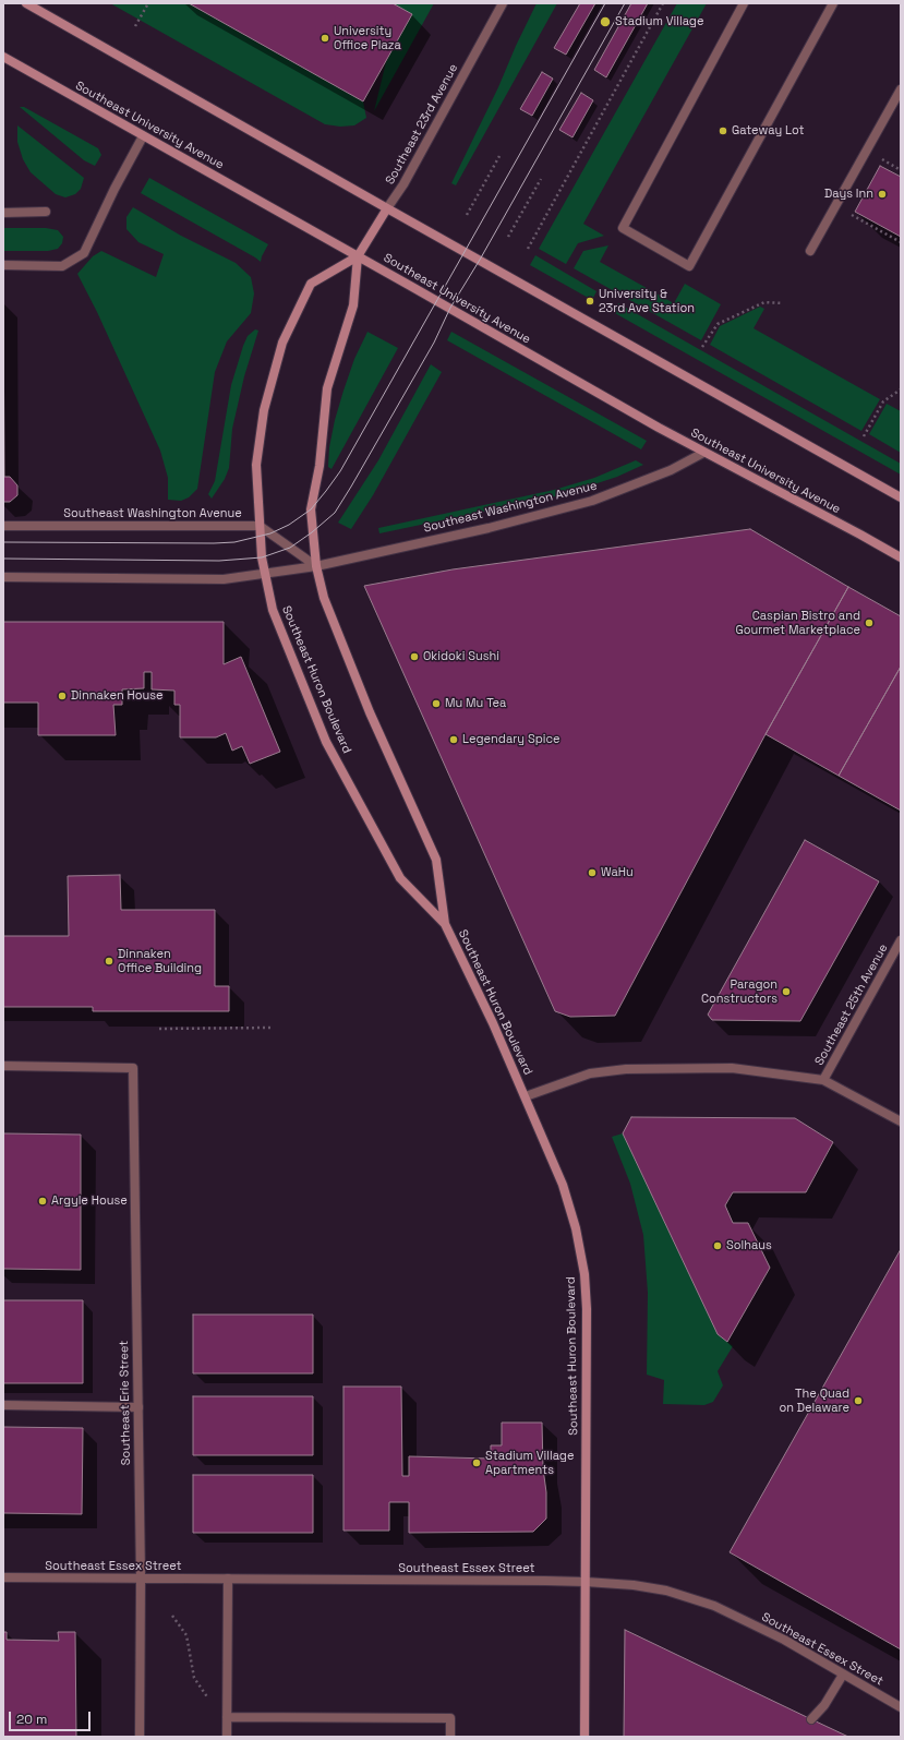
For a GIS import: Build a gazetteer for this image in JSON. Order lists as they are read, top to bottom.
{
  "streets": {
    "main road": ["Southeast 23rd Avenue", "Southeast University Avenue", "Southeast Huron Boulevard"],
    "street": [
      "Southeast Washington Avenue",
      "Southeast 25th Avenue",
      "Southeast Erie Street",
      "Southeast Essex Street"
    ]
  },
  "crossings": [
    ["Southeast 23rd Avenue", "Southeast University Avenue"],
    ["Southeast 23rd Avenue", "Southeast Huron Boulevard"],
    ["Southeast University Avenue", "Southeast Washington Avenue"],
    ["Southeast University Avenue", "Southeast Huron Boulevard"],
    ["Southeast Washington Avenue", "Southeast Huron Boulevard"],
    ["Southeast Huron Boulevard", "Southeast Essex Street"],
    ["Southeast Erie Street", "Southeast Essex Street"]
  ],
  "places": [
    "Stadium Village",
    "University Office Plaza",
    "Gateway Lot",
    "Days Inn",
    "University & 23rd Ave Station",
    "Caspian Bistro and Gourmet Marketplace",
    "Okidoki Sushi",
    "Dinnaken House",
    "Mu Mu Tea",
    "Legendary Spice",
    "WaHu",
    "Dinnaken Office Building",
    "Paragon Constructors",
    "Argyle House",
    "Solhaus",
    "The Quad on Delaware",
    "Stadium Village Apartments"
  ],
  "scale_bar": "20 m"
}
